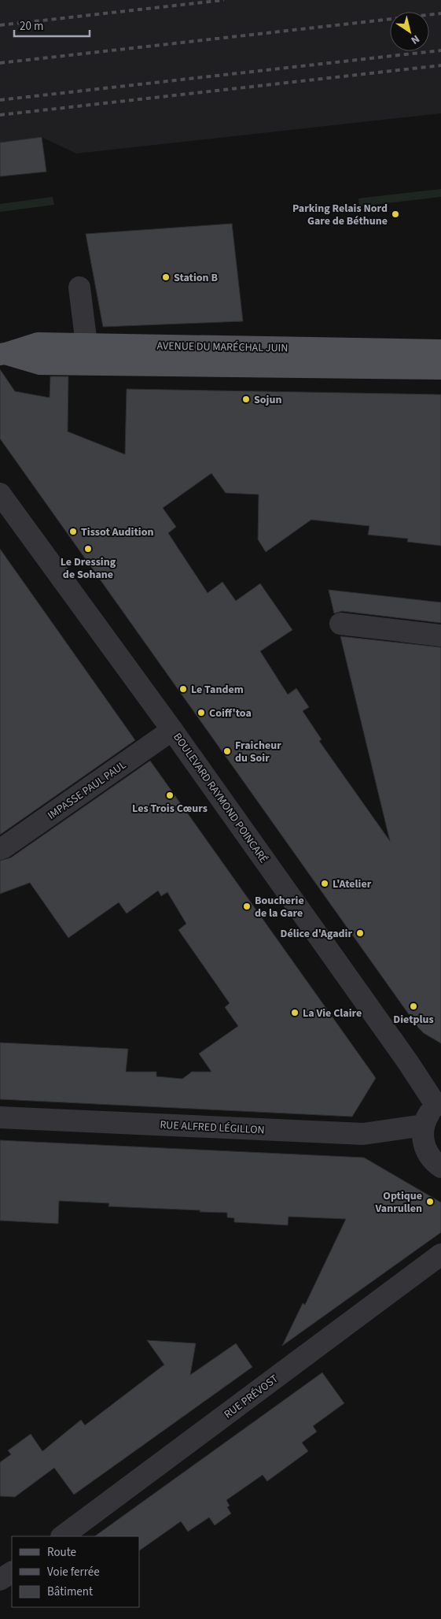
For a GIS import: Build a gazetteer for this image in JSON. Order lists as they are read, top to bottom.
{
  "streets": {
    "main road": ["AVENUE DU MARÉCHAL JUIN"],
    "street": [
      "IMPASSE PAUL PAUL",
      "BOULEVARD RAYMOND POINCARÉ",
      "RUE ALFRED LÉGILLON",
      "RUE PRÉVOST"
    ]
  },
  "crossings": [
    ["IMPASSE PAUL PAUL", "BOULEVARD RAYMOND POINCARÉ"]
  ],
  "places": [
    "Parking Relais Nord Gare de Béthune",
    "Station B",
    "Sojun",
    "Tissot Audition",
    "Le Dressing de Sohane",
    "Le Tandem",
    "Coiff'toa",
    "Fraicheur du Soir",
    "Les Trois Cœurs",
    "L'Atelier",
    "Boucherie de la Gare",
    "Délice d'Agadir",
    "Dietplus",
    "La Vie Claire",
    "Optique Vanrullen"
  ],
  "legend": ["Route", "Voie ferrée", "Bâtiment"],
  "scale_bar": "20 m",
  "north": "bottom right"
}
